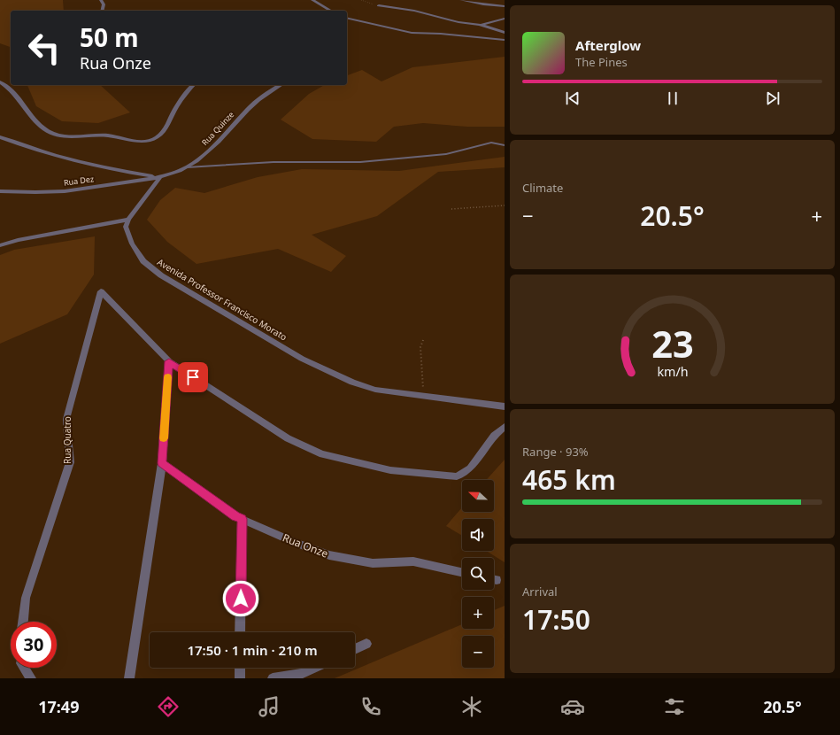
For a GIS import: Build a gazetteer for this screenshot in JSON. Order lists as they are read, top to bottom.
{
  "streets": {
    "street": [
      "Rua Quinze",
      "Rua Dez",
      "Avenida Professor Francisco Morato",
      "Rua Quatro",
      "Rua Onze"
    ]
  },
  "crossings": [
    ["Rua Quinze", "Rua Dez"]
  ],
  "north": "left",
  "page": {
    "turn": ["50 m", "Rua Onze"],
    "song": ["Afterglow", "The Pines"],
    "tile": [
      "Climate",
      ["Range · 93%", "465 km"],
      ["Arrival", "17:50"]
    ],
    "heat": ["−", "20.5°", "+"],
    "map_buttons": ["+", "−"],
    "limit": "30",
    "trip": "17:50 · 1 min · 210 m",
    "tabs": ["17:49", "20.5°"],
    "gauge": ["23", "km/h"]
  }
}
